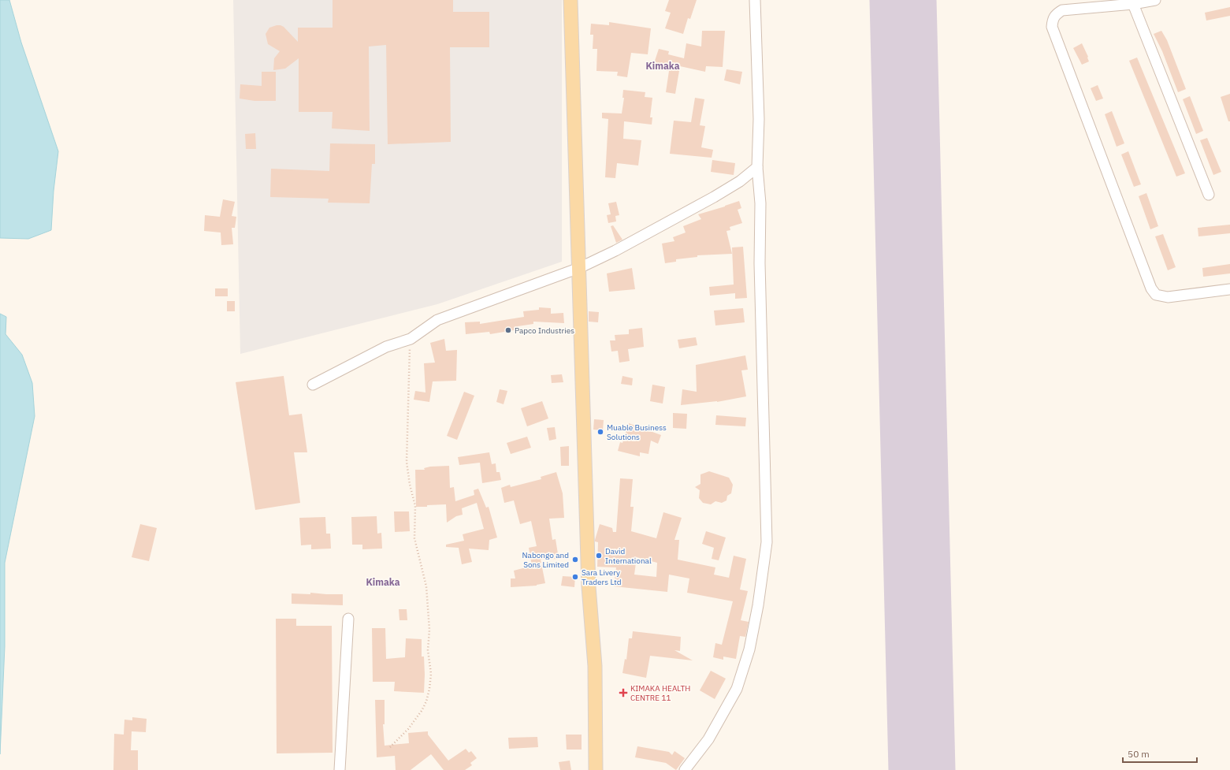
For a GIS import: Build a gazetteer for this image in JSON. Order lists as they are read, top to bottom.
{
  "districts": ["Kimaka", "Kimaka"],
  "places": {
    "other": [
      "Papco Industries",
      "Muable Business Solutions",
      "David International",
      "Nabongo and Sons Limited",
      "Sara Livery Traders Ltd"
    ],
    "health": ["KIMAKA HEALTH CENTRE 11"]
  },
  "scale_bar": "50 m"
}
